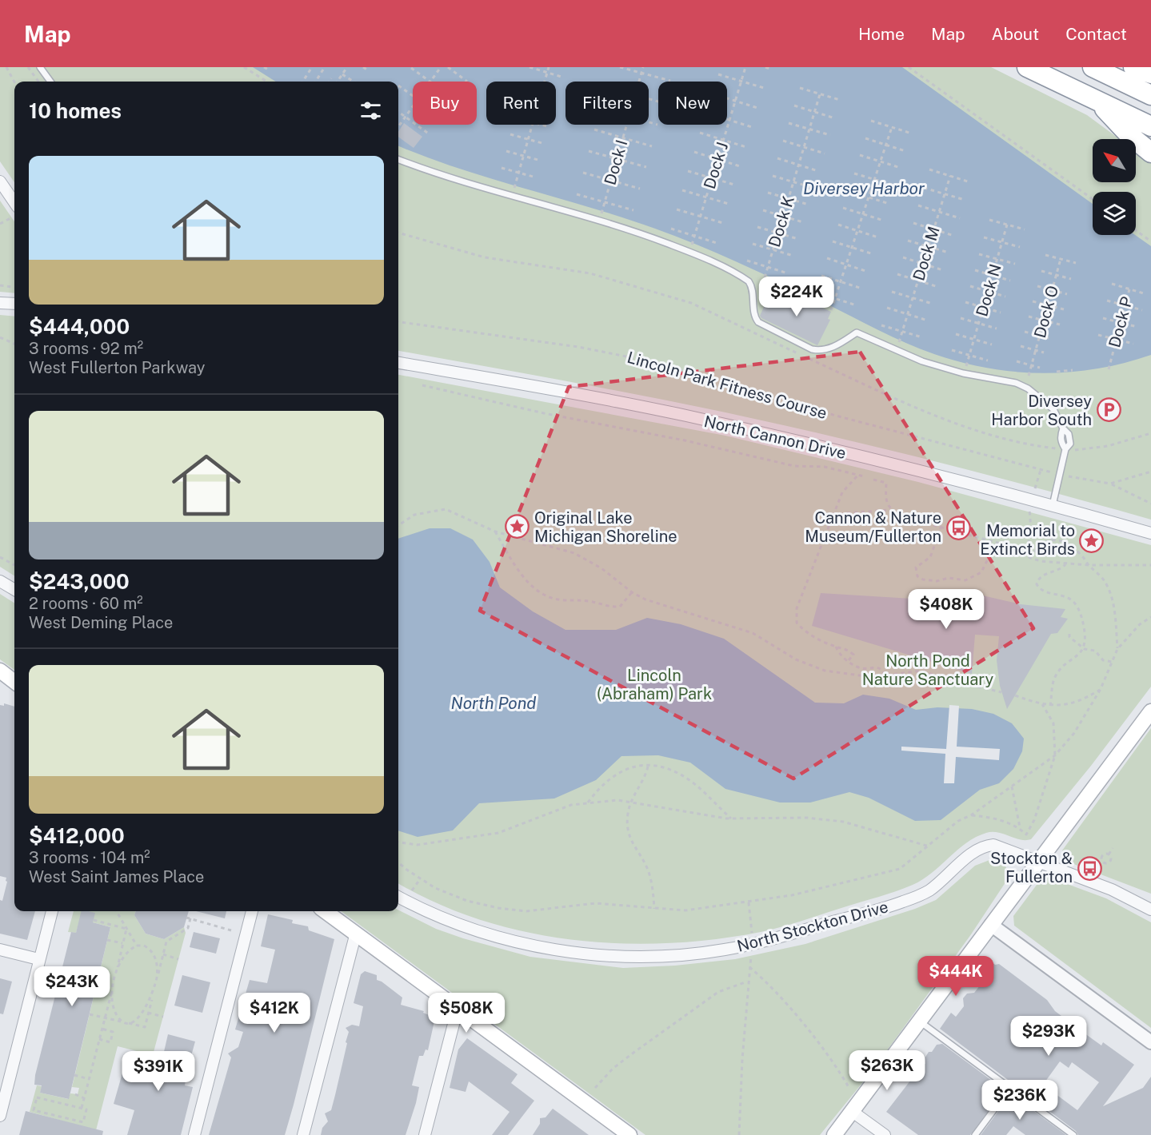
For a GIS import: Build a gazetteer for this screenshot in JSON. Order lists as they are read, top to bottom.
{
  "streets": {
    "street": ["North Cannon Drive", "North Stockton Drive"],
    "path": [
      "Dock I",
      "Dock J",
      "Dock K",
      "Dock M",
      "Dock N",
      "Dock O",
      "Dock P",
      "Lincoln Park Fitness Course"
    ]
  },
  "water": ["Diversey Harbor", "North Pond"],
  "parks": ["North Pond Nature Sanctuary", "Lincoln (Abraham) Park"],
  "places": {
    "parking": ["Diversey Harbor South"],
    "place": ["Original Lake Michigan Shoreline", "Memorial to Extinct Birds"],
    "bus stop": ["Cannon & Nature Museum/Fullerton", "Stockton & Fullerton"]
  },
  "north": "top left",
  "page": {
    "header": "Map",
    "nav": [
      "Home",
      "Map",
      "About",
      "Contact"
    ],
    "chip": [
      "Buy",
      "Rent",
      "Filters",
      "New"
    ],
    "heading": "10 homes",
    "list": [
      {
        "name": "$444,000",
        "note": "3 rooms · 92 m² · West Fullerton Parkway"
      },
      {
        "name": "$243,000",
        "note": "2 rooms · 60 m² · West Deming Place"
      },
      {
        "name": "$412,000",
        "note": "3 rooms · 104 m² · West Saint James Place"
      }
    ],
    "price": [
      "$224K",
      "$408K",
      "$444K",
      "$243K",
      "$412K",
      "$508K",
      "$293K",
      "$263K",
      "$391K",
      "$236K"
    ]
  }
}
